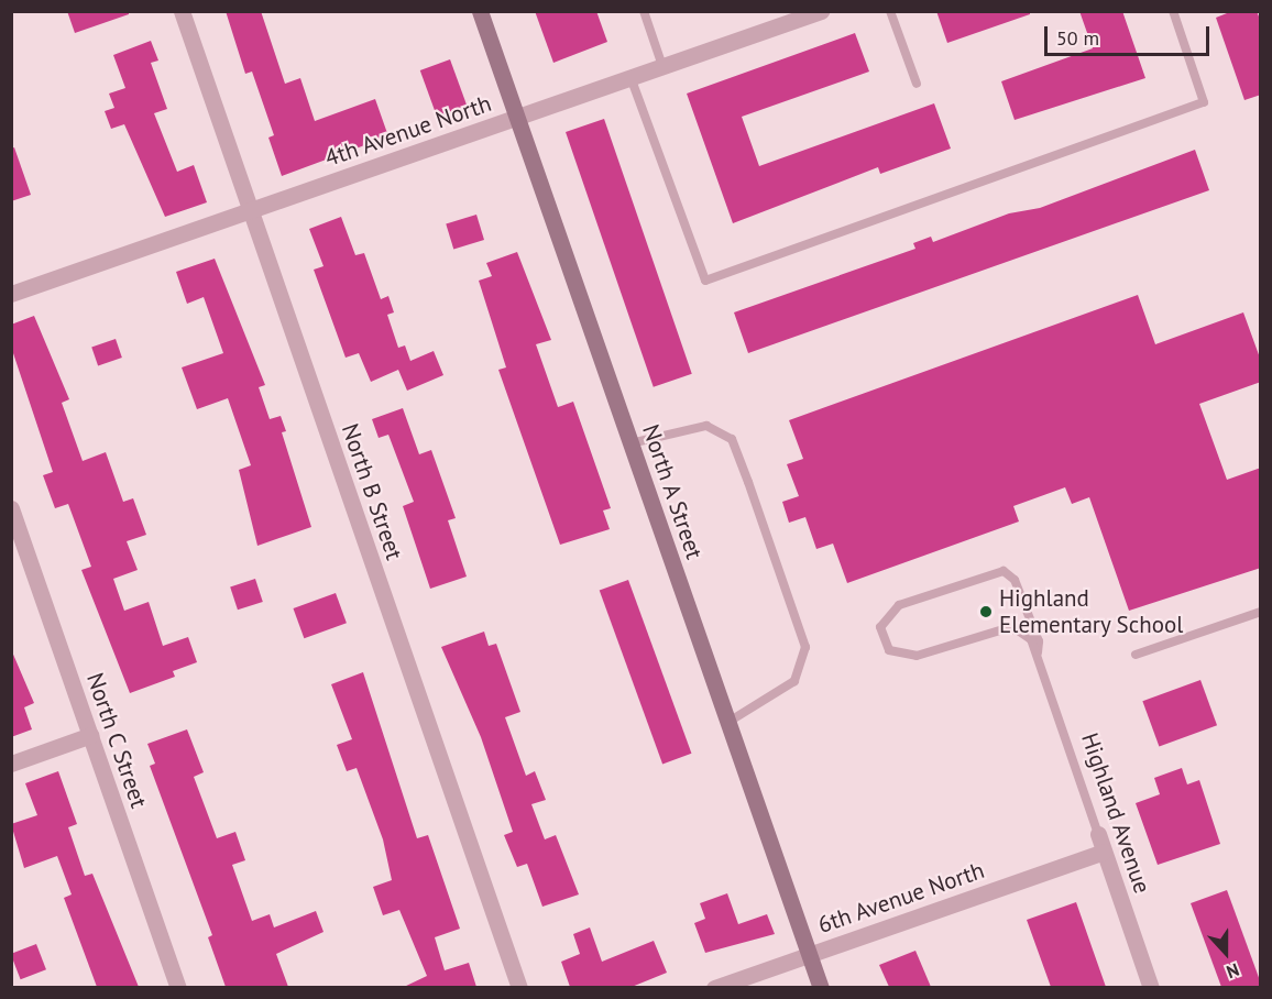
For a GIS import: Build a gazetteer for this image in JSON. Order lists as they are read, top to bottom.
{
  "streets": {
    "street": [
      "4th Avenue North",
      "North B Street",
      "North A Street",
      "North C Street",
      "Highland Avenue",
      "6th Avenue North"
    ]
  },
  "crossings": [
    ["4th Avenue North", "North B Street"],
    ["4th Avenue North", "North A Street"],
    ["North A Street", "6th Avenue North"],
    ["Highland Avenue", "6th Avenue North"]
  ],
  "places": ["Highland Elementary School"],
  "scale_bar": "50 m",
  "north": "bottom"
}
